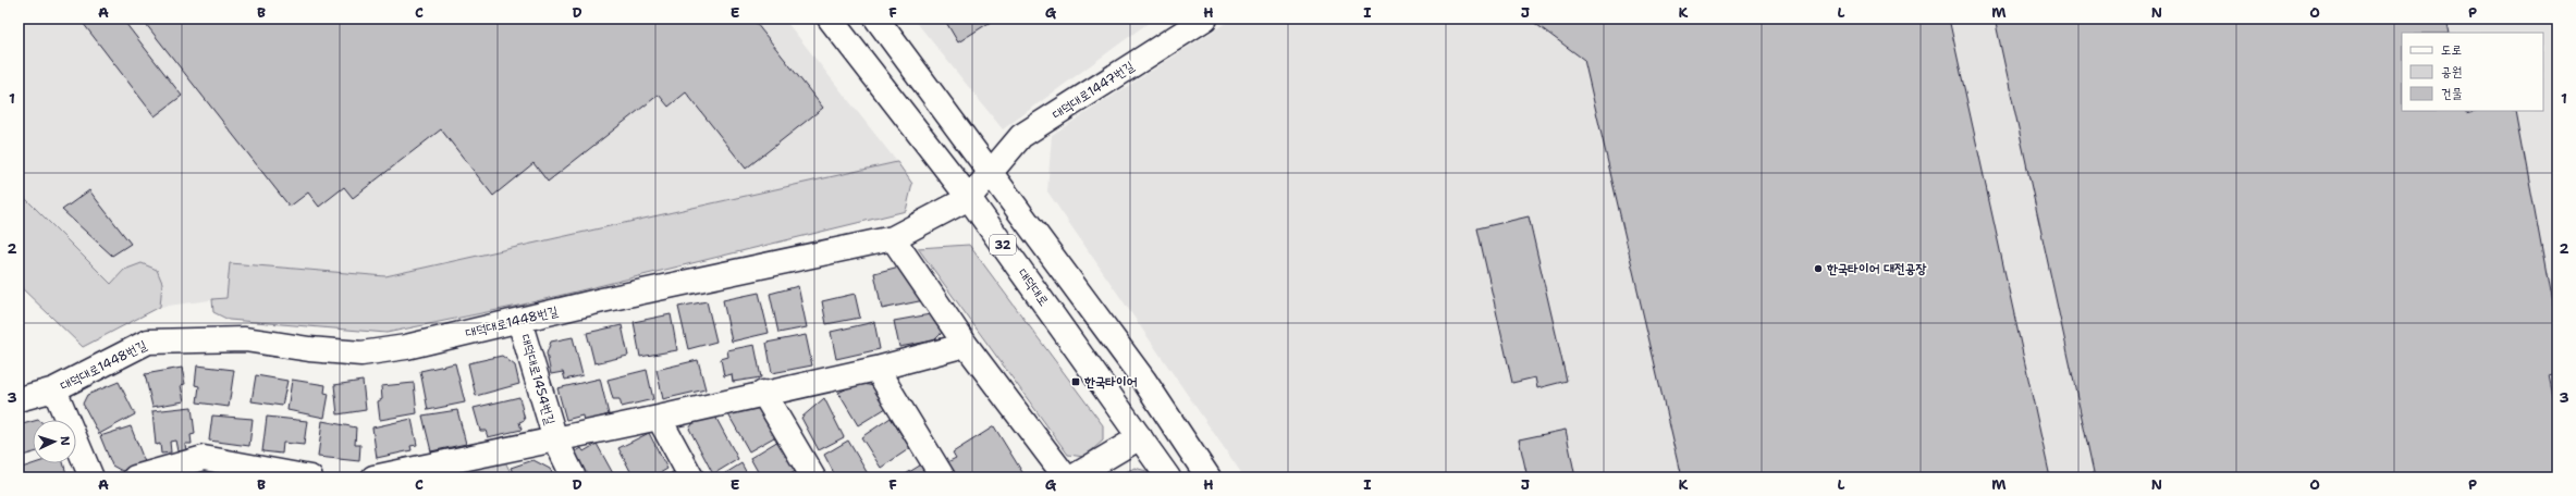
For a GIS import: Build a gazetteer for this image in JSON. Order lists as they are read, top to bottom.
{
  "streets": {
    "street": [
      "대덕대로1447번길",
      "32",
      "대덕대로",
      "대덕대로1448번길",
      "대덕대로1454번길"
    ]
  },
  "crossings": [
    ["대덕대로1447번길", "32"],
    ["대덕대로1447번길", "대덕대로1448번길"],
    ["32", "대덕대로1448번길"],
    ["대덕대로", "대덕대로1448번길"],
    ["대덕대로1448번길", "대덕대로1454번길"]
  ],
  "places": {
    "other": ["한국타이어 대전공장"],
    "transit": ["한국타이어"]
  },
  "legend": ["도로", "공원", "건물"],
  "north": "right",
  "grid": {
    "columns": [
      "A",
      "B",
      "C",
      "D",
      "E",
      "F",
      "G",
      "H",
      "I",
      "J",
      "K",
      "L",
      "M",
      "N",
      "O",
      "P"
    ],
    "rows": ["1", "2", "3"]
  }
}
